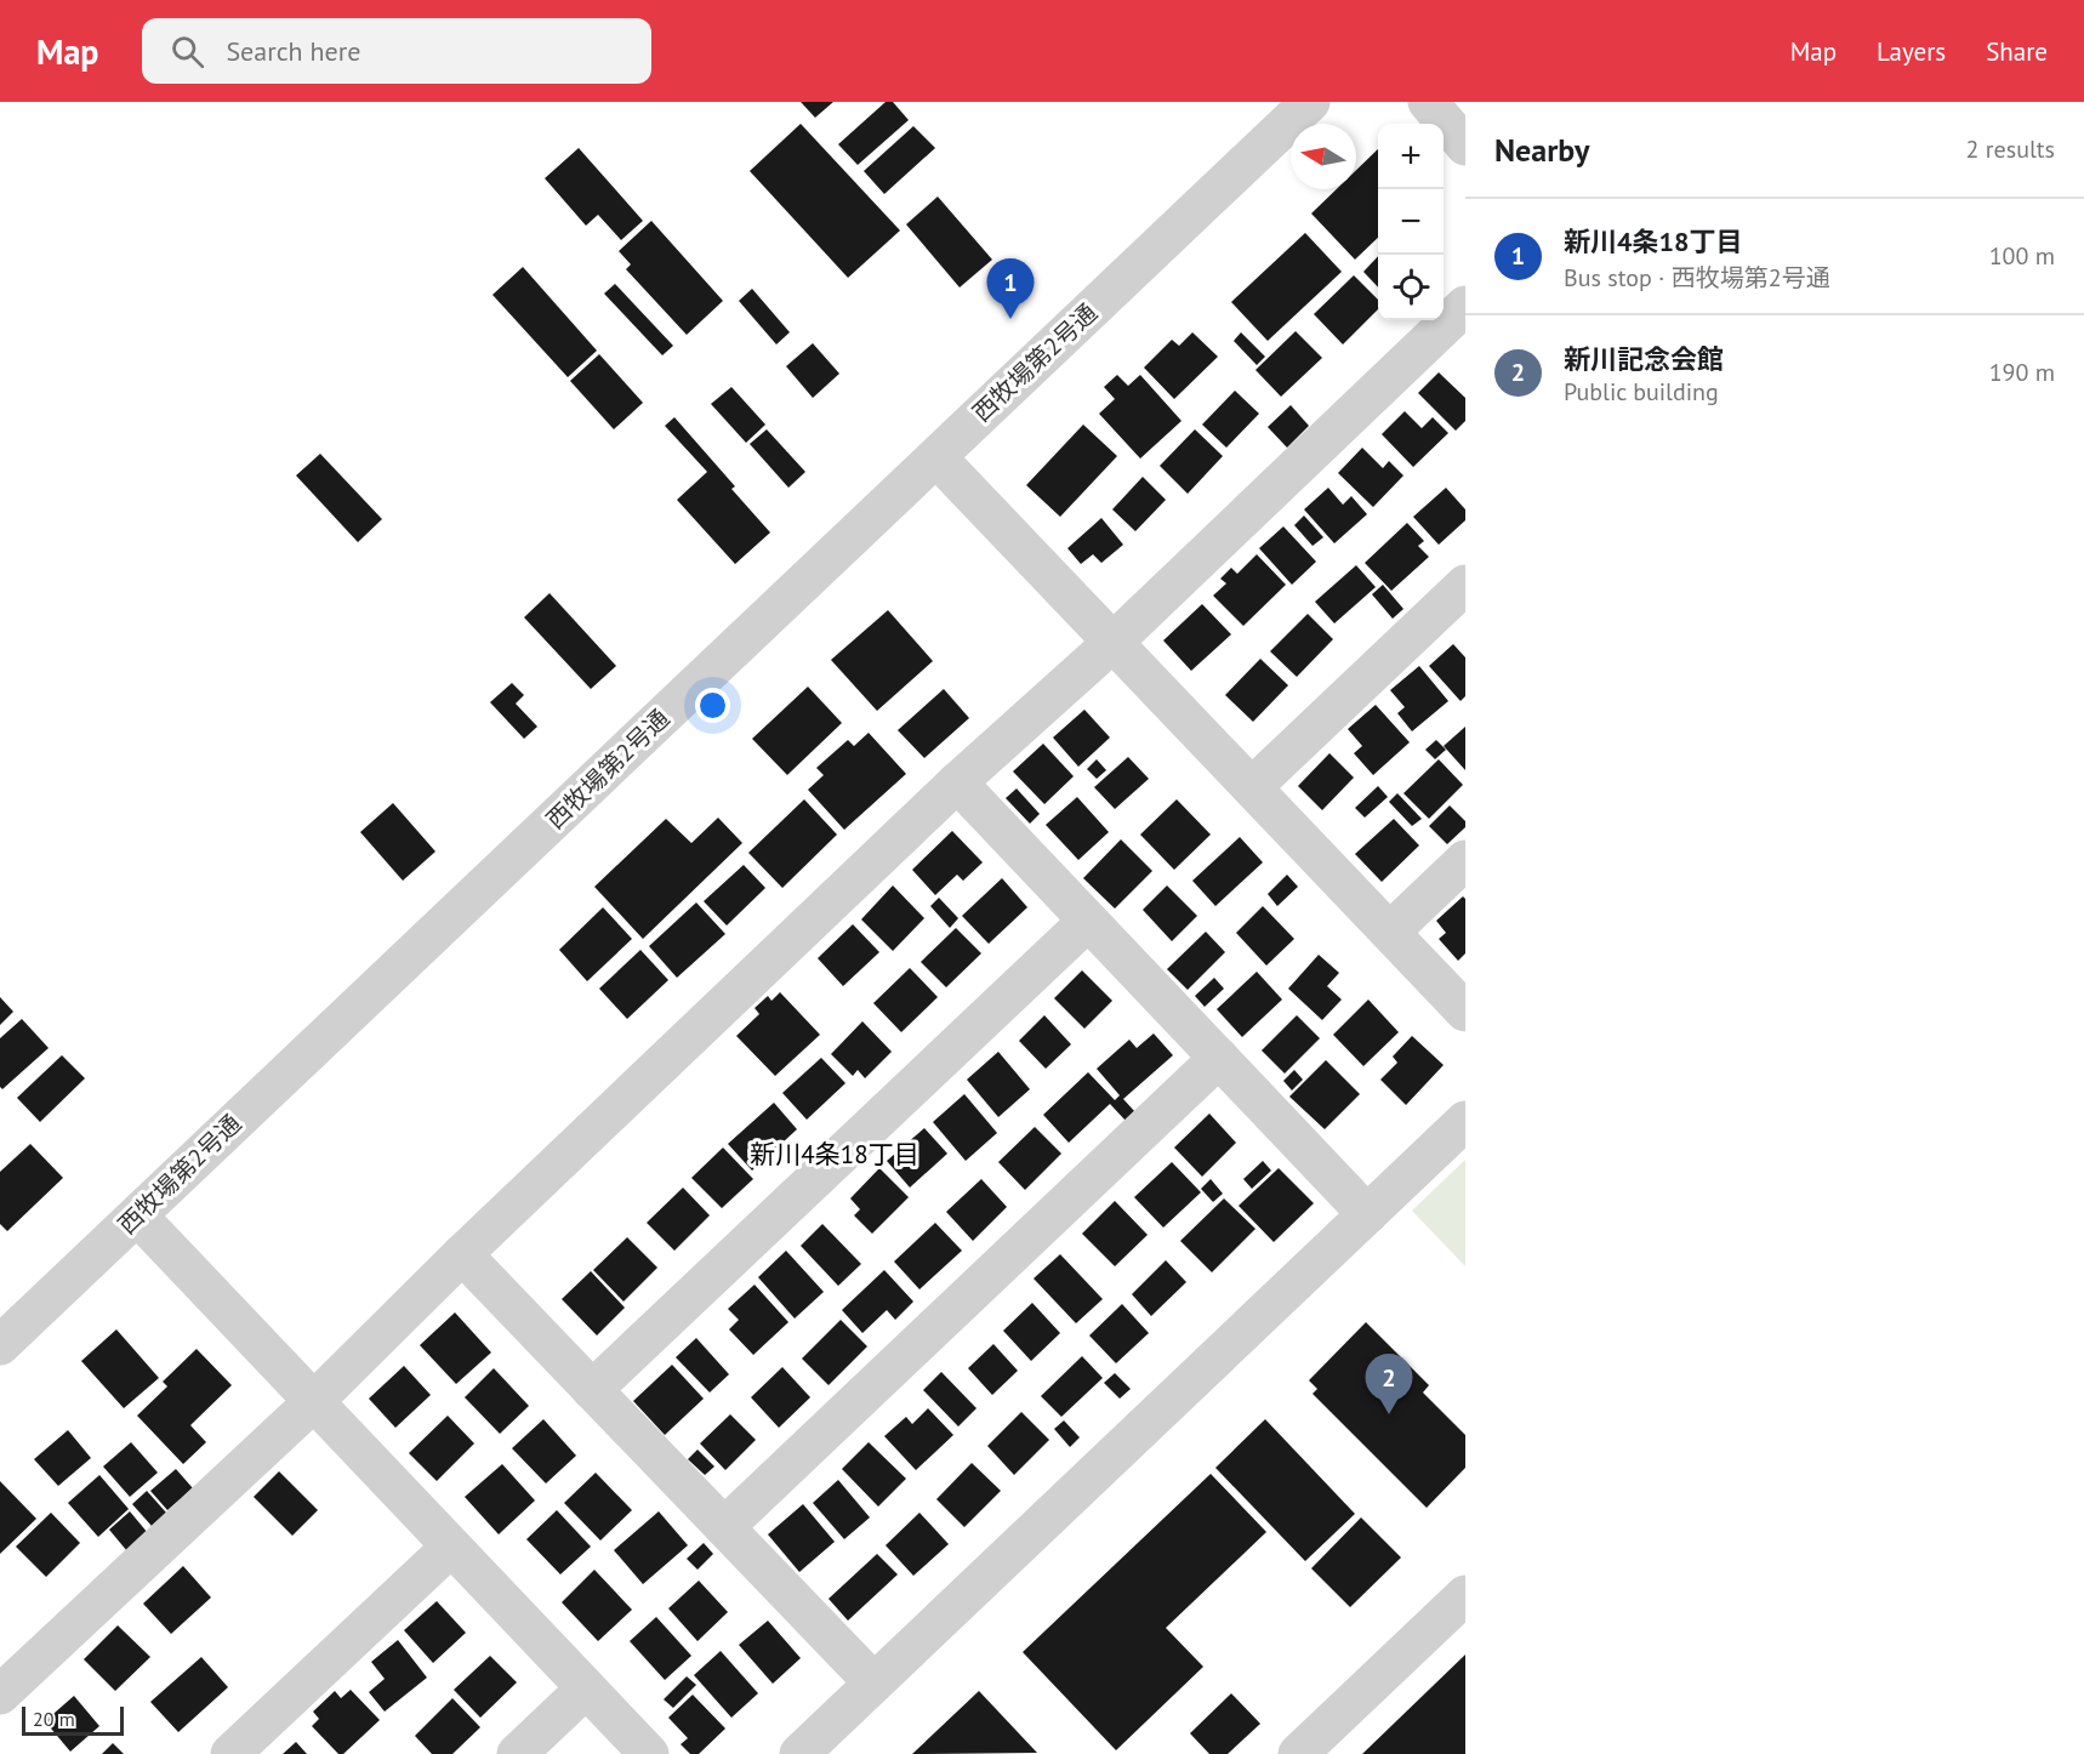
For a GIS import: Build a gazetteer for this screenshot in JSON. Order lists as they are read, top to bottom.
{
  "streets": {
    "street": ["西牧場第2号通"]
  },
  "districts": ["新川4条18丁目"],
  "scale_bar": "20 m",
  "north": "left",
  "page": {
    "header": "Map",
    "search": "Search here",
    "nav": ["Map", "Layers", "Share"],
    "heading": ["Nearby", "2 results"],
    "map_buttons": ["+", "−"],
    "list": [
      {
        "mark": "1",
        "name": "新川4条18丁目",
        "note": "Bus stop · 西牧場第2号通",
        "value": "100 m"
      },
      {
        "mark": "2",
        "name": "新川記念会館",
        "note": "Public building",
        "value": "190 m"
      }
    ],
    "pins": ["1", "2"],
    "scale": "20 m"
  }
}
